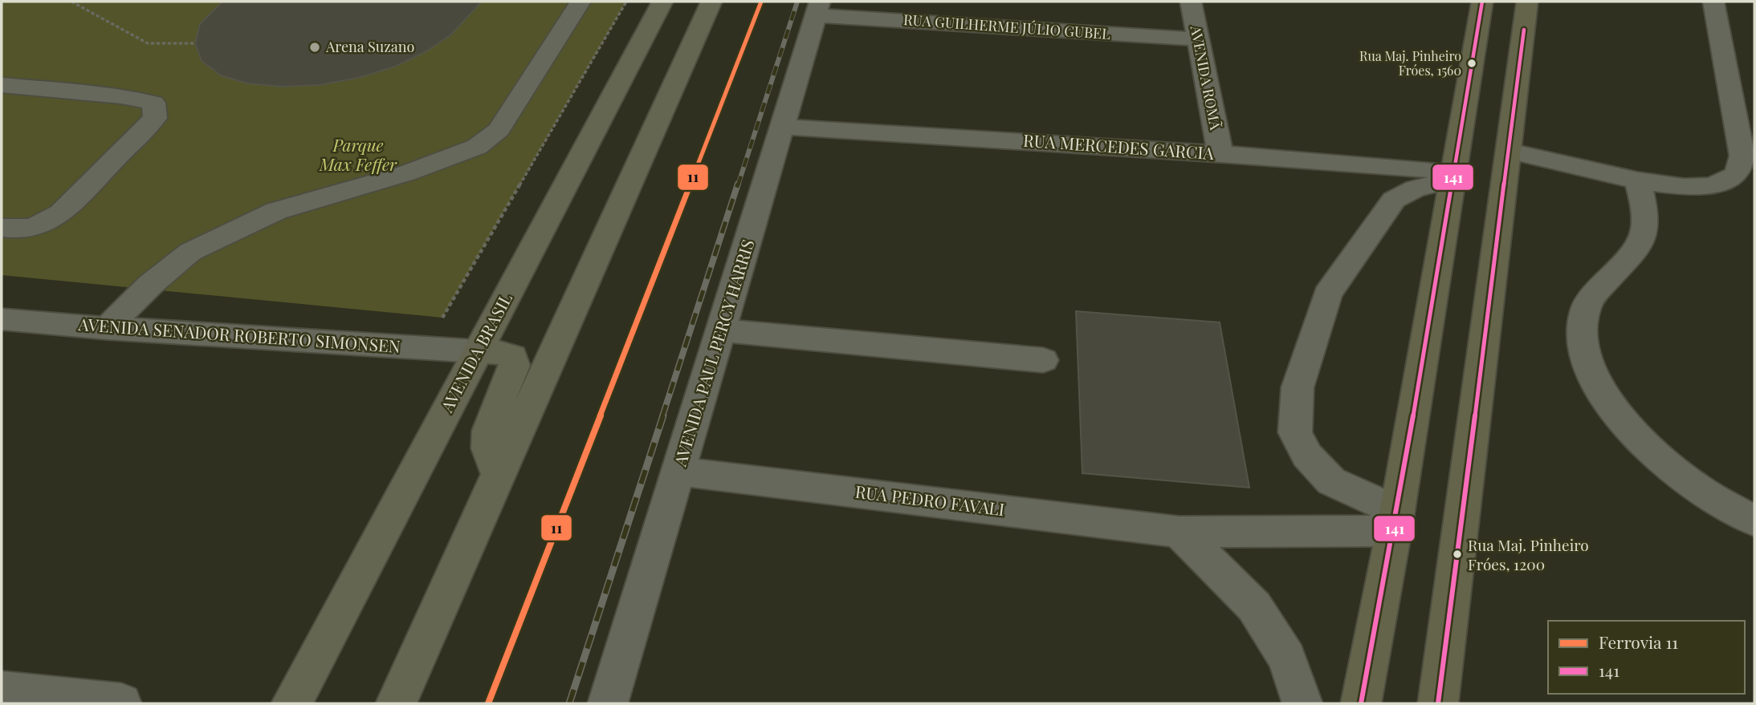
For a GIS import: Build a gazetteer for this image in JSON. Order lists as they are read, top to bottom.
{
  "streets": {
    "main road": ["AVENIDA BRASIL"],
    "street": [
      "RUA GUILHERME JÚLIO GUBEL",
      "AVENIDA ROMÃ",
      "RUA MERCEDES GARCIA",
      "AVENIDA SENADOR ROBERTO SIMONSEN",
      "AVENIDA PAUL PERCY HARRIS",
      "RUA PEDRO FAVALI"
    ]
  },
  "crossings": [
    ["RUA GUILHERME JÚLIO GUBEL", "AVENIDA ROMÃ"],
    ["RUA GUILHERME JÚLIO GUBEL", "AVENIDA PAUL PERCY HARRIS"],
    ["AVENIDA ROMÃ", "RUA MERCEDES GARCIA"],
    ["RUA MERCEDES GARCIA", "AVENIDA PAUL PERCY HARRIS"],
    ["AVENIDA SENADOR ROBERTO SIMONSEN", "AVENIDA BRASIL"],
    ["AVENIDA PAUL PERCY HARRIS", "RUA PEDRO FAVALI"]
  ],
  "parks": ["Parque Max Feffer"],
  "places": ["Arena Suzano", "Rua Maj. Pinheiro Fróes, 1560", "Rua Maj. Pinheiro Fróes, 1200"],
  "lines": ["rail line 11", "transit line 141"],
  "legend": ["Ferrovia 11", "141"]
}
